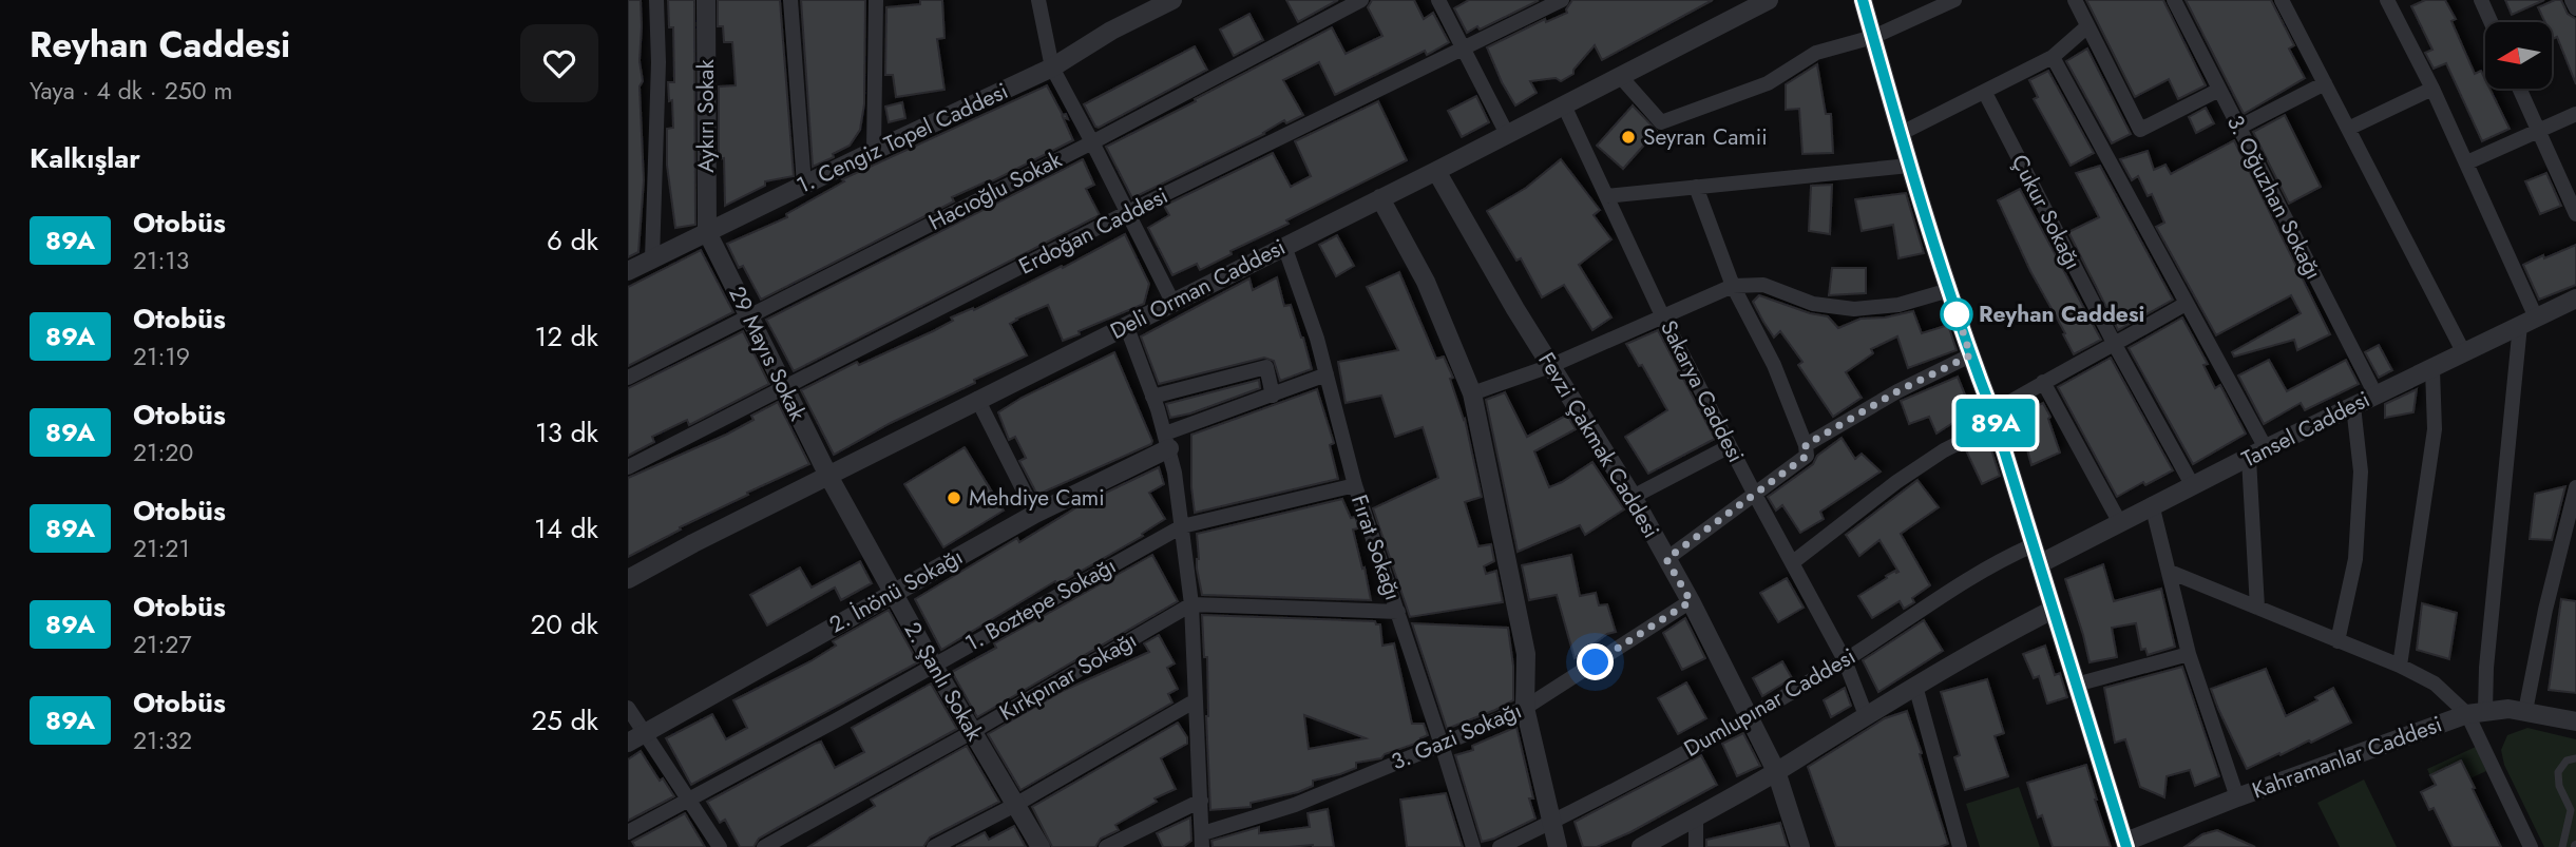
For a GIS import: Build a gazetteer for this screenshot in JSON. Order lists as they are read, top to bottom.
{
  "streets": {
    "street": [
      "Aykırı Sokak",
      "1. Cengiz Topel Caddesi",
      "Hacıoğlu Sokak",
      "3. Oğuzhan Sokağı",
      "Çukur Sokağı",
      "Erdoğan Caddesi",
      "Deli Orman Caddesi",
      "29 Mayıs Sokak",
      "Sakarya Caddesi",
      "Tansel Caddesi",
      "Fevzi Çakmak Caddesi",
      "Fırat Sokağı",
      "2. İnönü Sokağı",
      "1. Boztepe Sokağı",
      "Kırkpınar Sokağı",
      "2. Şanlı Sokak",
      "Dumlupınar Caddesi",
      "3. Gazi Sokağı",
      "Kahramanlar Caddesi"
    ]
  },
  "crossings": [
    ["Aykırı Sokak", "1. Cengiz Topel Caddesi"],
    ["Aykırı Sokak", "29 Mayıs Sokak"],
    ["1. Cengiz Topel Caddesi", "29 Mayıs Sokak"],
    ["Hacıoğlu Sokak", "29 Mayıs Sokak"],
    ["3. Oğuzhan Sokağı", "Tansel Caddesi"],
    ["Çukur Sokağı", "Tansel Caddesi"],
    ["Erdoğan Caddesi", "29 Mayıs Sokak"],
    ["Deli Orman Caddesi", "29 Mayıs Sokak"],
    ["Deli Orman Caddesi", "Sakarya Caddesi"],
    ["Deli Orman Caddesi", "Fevzi Çakmak Caddesi"],
    ["Deli Orman Caddesi", "Fırat Sokağı"],
    ["Deli Orman Caddesi", "2. Şanlı Sokak"],
    ["29 Mayıs Sokak", "2. Şanlı Sokak"],
    ["Sakarya Caddesi", "Dumlupınar Caddesi"],
    ["Fevzi Çakmak Caddesi", "Dumlupınar Caddesi"],
    ["Fevzi Çakmak Caddesi", "3. Gazi Sokağı"],
    ["Fırat Sokağı", "1. Boztepe Sokağı"],
    ["Fırat Sokağı", "3. Gazi Sokağı"],
    ["2. İnönü Sokağı", "2. Şanlı Sokak"],
    ["1. Boztepe Sokağı", "2. Şanlı Sokak"],
    ["Kırkpınar Sokağı", "2. Şanlı Sokak"]
  ],
  "places": ["Seyran Camii", "Reyhan Caddesi", "Mehdiye Cami"],
  "lines": ["bus line 89A"],
  "north": "left",
  "page": {
    "heading": [
      ["Reyhan Caddesi", "Yaya · 4 dk · 250 m"],
      "Kalkışlar"
    ],
    "on_map": "89A",
    "list": [
      {
        "mark": "89A",
        "name": "Otobüs",
        "note": "21:13",
        "value": "6 dk"
      },
      {
        "mark": "89A",
        "name": "Otobüs",
        "note": "21:19",
        "value": "12 dk"
      },
      {
        "mark": "89A",
        "name": "Otobüs",
        "note": "21:20",
        "value": "13 dk"
      },
      {
        "mark": "89A",
        "name": "Otobüs",
        "note": "21:21",
        "value": "14 dk"
      },
      {
        "mark": "89A",
        "name": "Otobüs",
        "note": "21:27",
        "value": "20 dk"
      },
      {
        "mark": "89A",
        "name": "Otobüs",
        "note": "21:32",
        "value": "25 dk"
      }
    ]
  }
}
